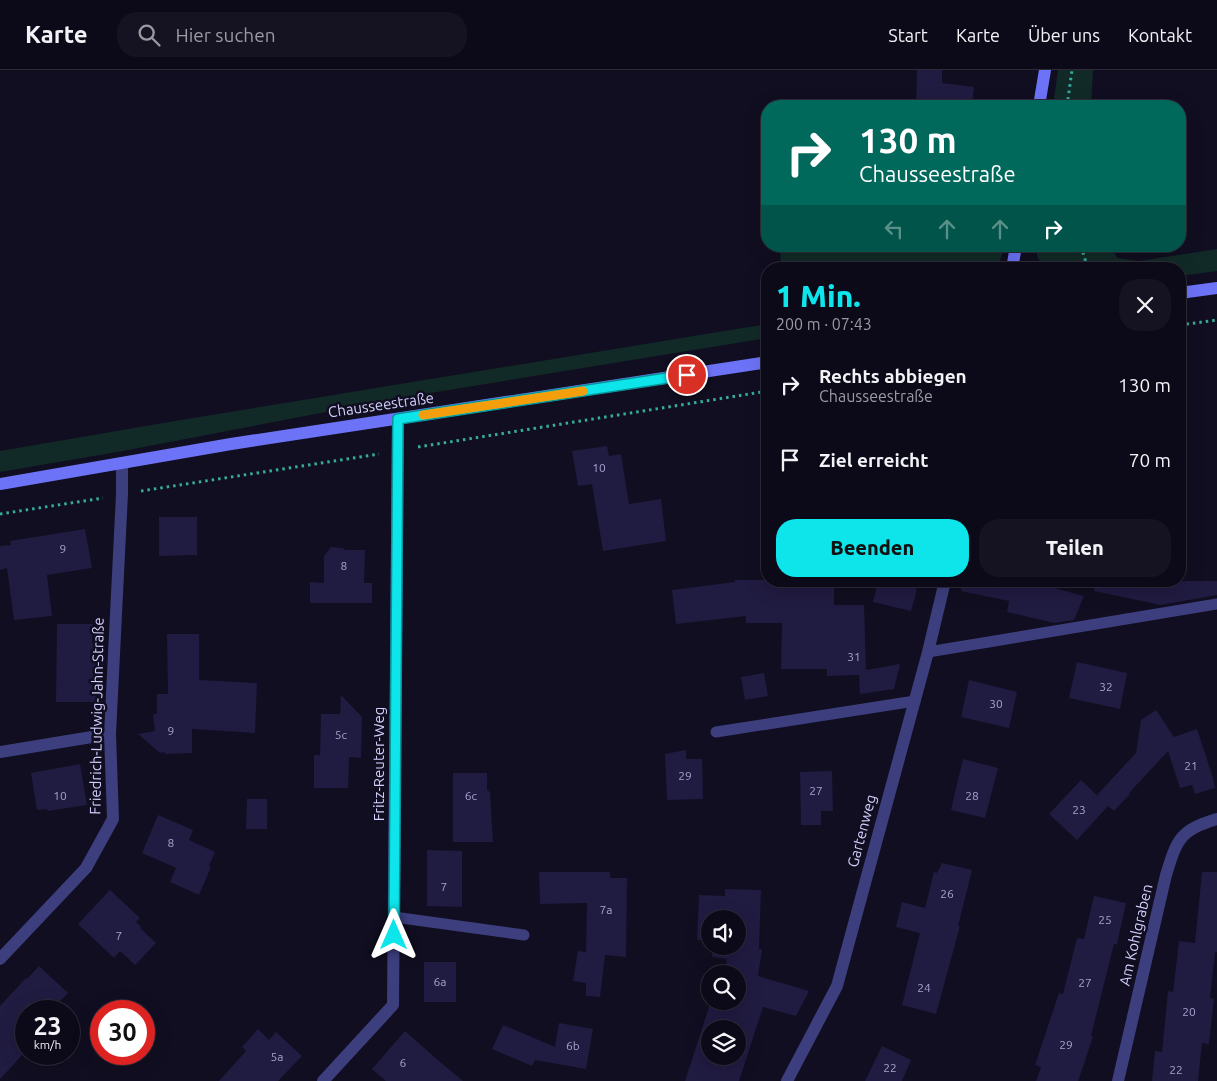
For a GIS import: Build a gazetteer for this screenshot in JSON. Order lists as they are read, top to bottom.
{
  "streets": {
    "main road": ["Chausseestraße"],
    "street": [
      "Friedrich-Ludwig-Jahn-Straße",
      "Fritz-Reuter-Weg",
      "Gartenweg",
      "Am Kohlgraben"
    ]
  },
  "crossings": [
    ["Chausseestraße", "Friedrich-Ludwig-Jahn-Straße"],
    ["Chausseestraße", "Fritz-Reuter-Weg"]
  ],
  "house_numbers": [
    "10",
    "9",
    "8",
    "31",
    "32",
    "30",
    "9",
    "5c",
    "21",
    "29",
    "27",
    "10",
    "6c",
    "28",
    "23",
    "8",
    "7",
    "26",
    "7a",
    "25",
    "7",
    "6a",
    "27",
    "24",
    "20",
    "29",
    "6b",
    "5a",
    "6",
    "22",
    "22"
  ],
  "page": {
    "header": "Karte",
    "search": "Hier suchen",
    "nav": [
      "Start",
      "Karte",
      "Über uns",
      "Kontakt"
    ],
    "turn": ["130 m", "Chausseestraße"],
    "heading": ["1 Min.", "200 m · 07:43"],
    "list": [
      {
        "name": "Rechts abbiegen",
        "note": "Chausseestraße",
        "value": "130 m"
      },
      {
        "name": "Ziel erreicht",
        "value": "70 m"
      }
    ],
    "buttons": ["Beenden", "Teilen"],
    "speed": "23 km/h",
    "limit": "30"
  }
}
